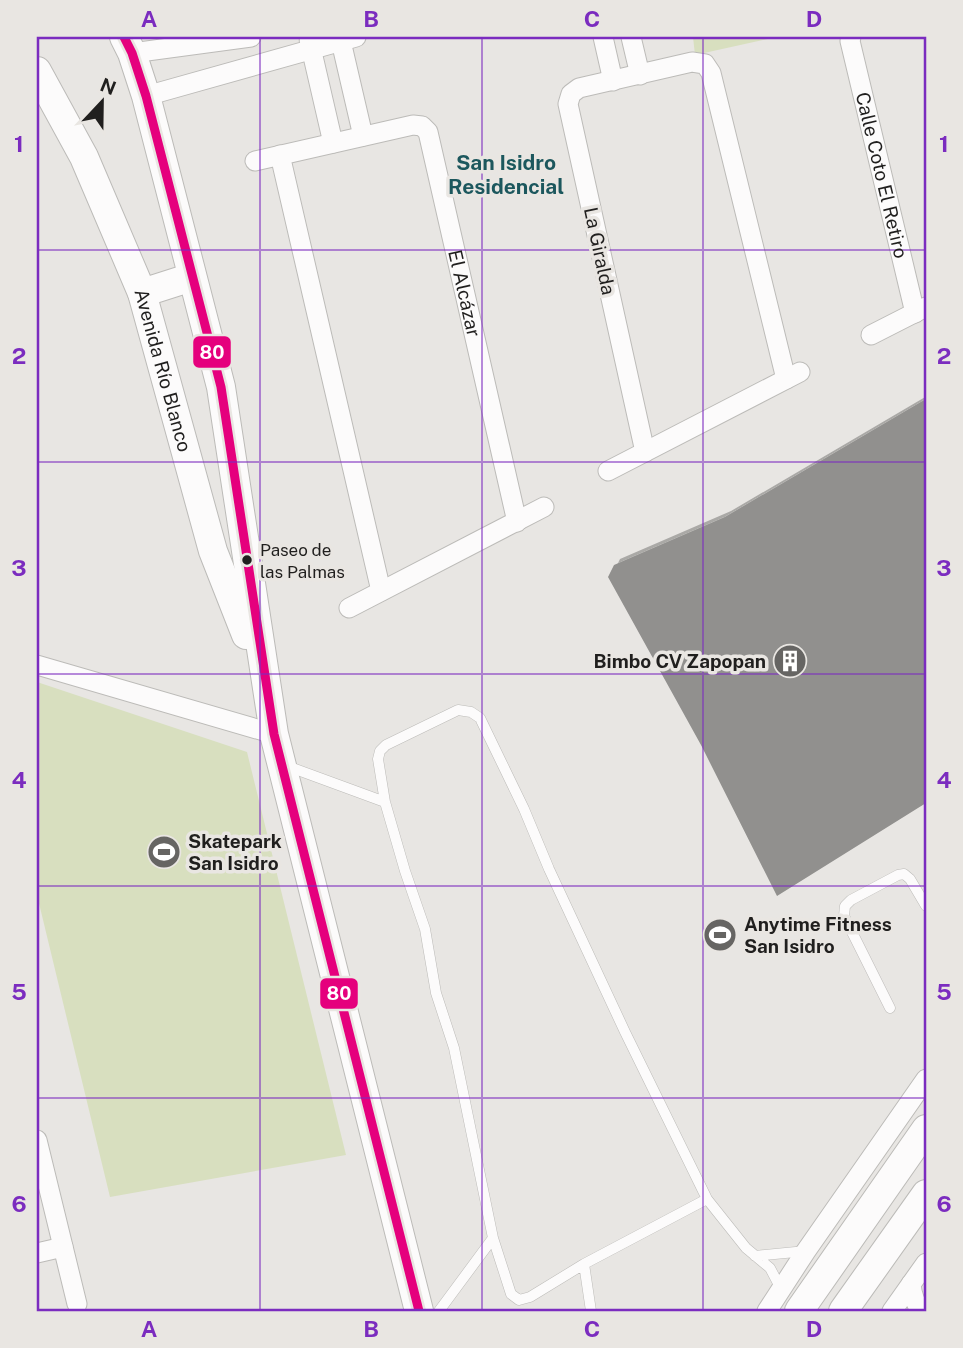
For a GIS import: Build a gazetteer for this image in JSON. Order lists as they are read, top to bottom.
{
  "streets": {
    "street": [
      "Calle Coto El Retiro",
      "La Giralda",
      "El Alcázar",
      "Avenida Río Blanco"
    ]
  },
  "districts": ["San Isidro Residencial"],
  "places": {
    "other": ["Paseo de las Palmas"],
    "building": ["Bimbo CV Zapopan"],
    "sports": ["Skatepark San Isidro", "Anytime Fitness San Isidro"]
  },
  "lines": ["transit line 80"],
  "north": "top",
  "grid": {
    "columns": [
      "A",
      "B",
      "C",
      "D"
    ],
    "rows": [
      "1",
      "2",
      "3",
      "4",
      "5",
      "6"
    ]
  }
}
